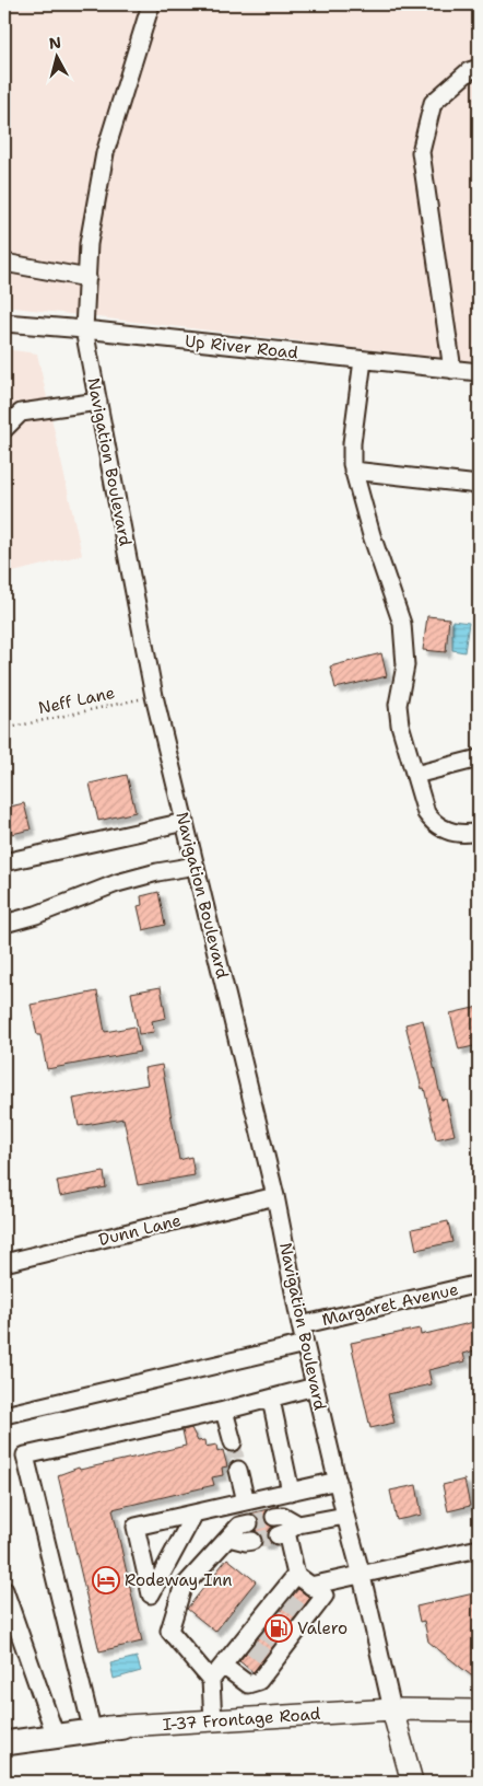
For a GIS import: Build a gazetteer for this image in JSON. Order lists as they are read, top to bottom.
{
  "streets": {
    "main road": ["Navigation Boulevard", "I-37 Frontage Road"],
    "street": ["Up River Road", "Dunn Lane", "Margaret Avenue"],
    "path": ["Neff Lane"]
  },
  "crossings": [
    ["Up River Road", "Navigation Boulevard"],
    ["Navigation Boulevard", "Neff Lane"],
    ["Navigation Boulevard", "Dunn Lane"],
    ["Navigation Boulevard", "Margaret Avenue"],
    ["Navigation Boulevard", "I-37 Frontage Road"]
  ],
  "places": {
    "hotel": ["Rodeway Inn"],
    "fuel station": ["Valero"]
  },
  "north": "top"
}
